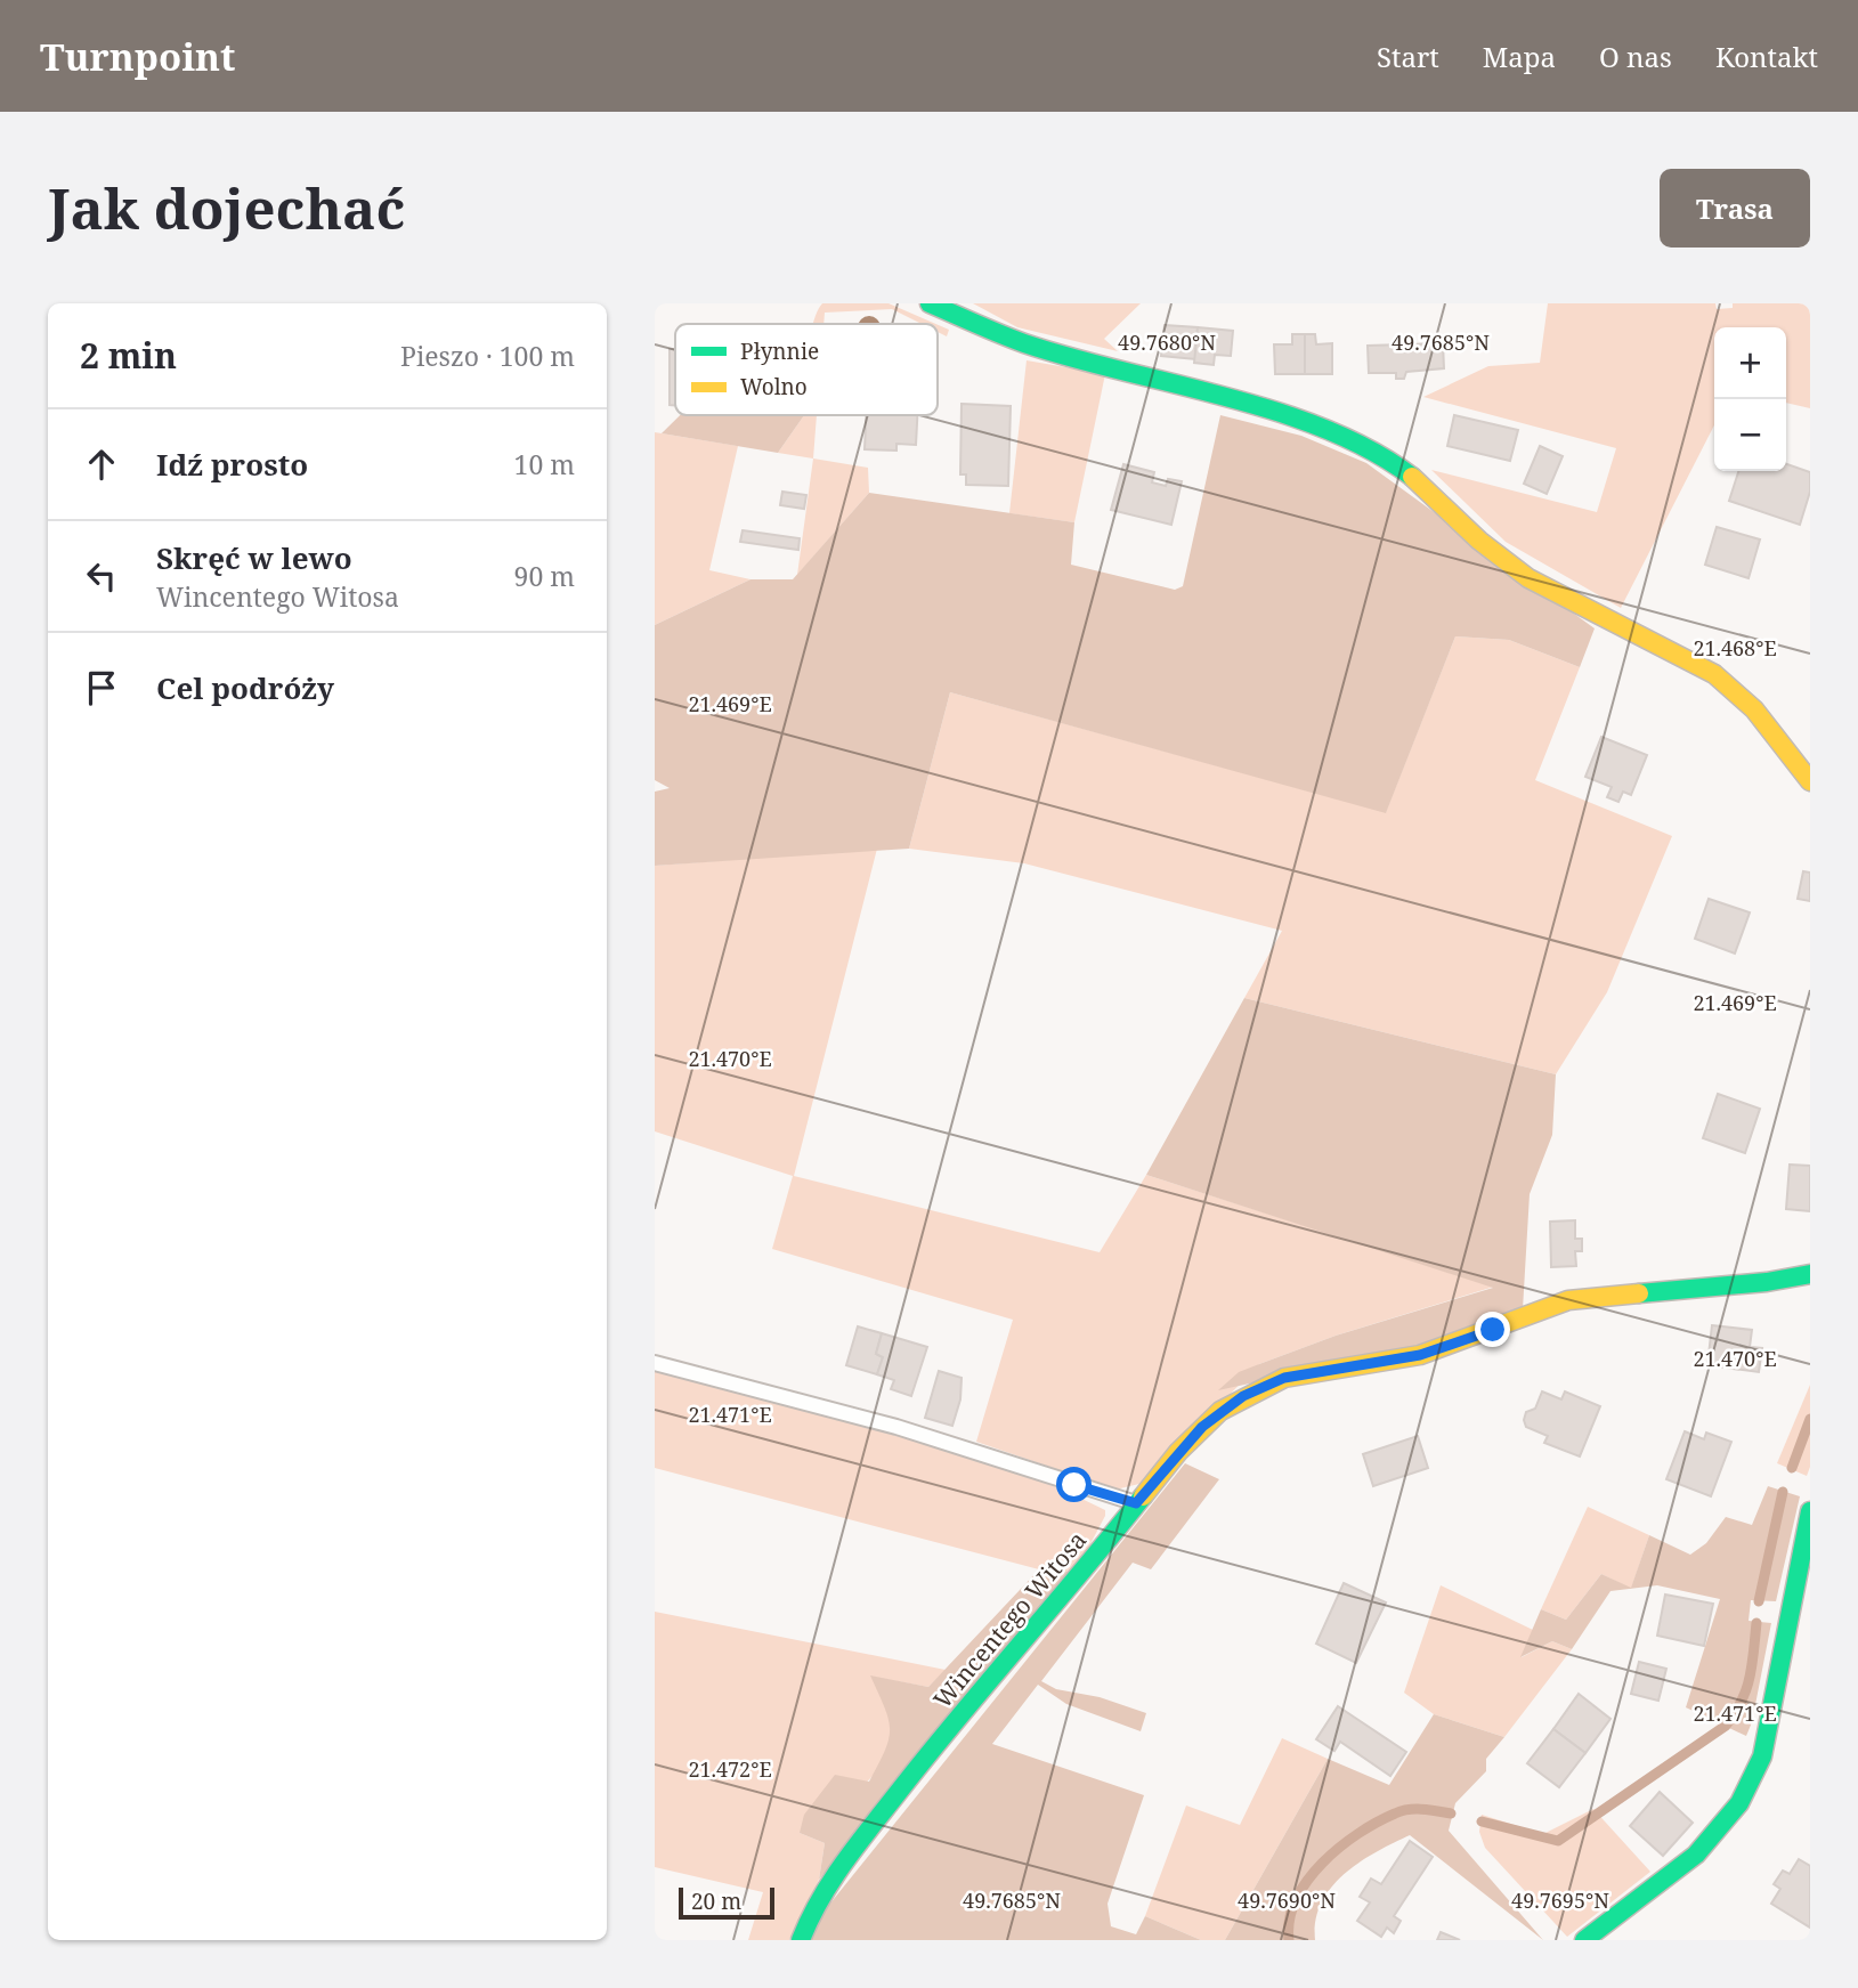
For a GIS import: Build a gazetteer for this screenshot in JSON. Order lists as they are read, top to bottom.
{
  "streets": {
    "street": ["Wincentego Witosa"]
  },
  "legend": ["Płynnie", "Wolno"],
  "scale_bar": "20 m",
  "page": {
    "header": "Turnpoint",
    "nav": [
      "Start",
      "Mapa",
      "O nas",
      "Kontakt"
    ],
    "buttons": "Trasa",
    "title": "Jak dojechać",
    "heading": ["2 min", "Pieszo · 100 m"],
    "map_buttons": ["+", "−"],
    "list": [
      ["Idź prosto", "10 m"],
      ["Skręć w lewo", "Wincentego Witosa", "90 m"],
      "Cel podróży"
    ],
    "scale": "20 m"
  },
  "coordinates": [
    "49.7680°N",
    "49.7685°N",
    "21.468°E",
    "21.469°E",
    "21.470°E",
    "21.471°E",
    "21.472°E",
    "49.7690°N",
    "49.7695°N"
  ]
}
